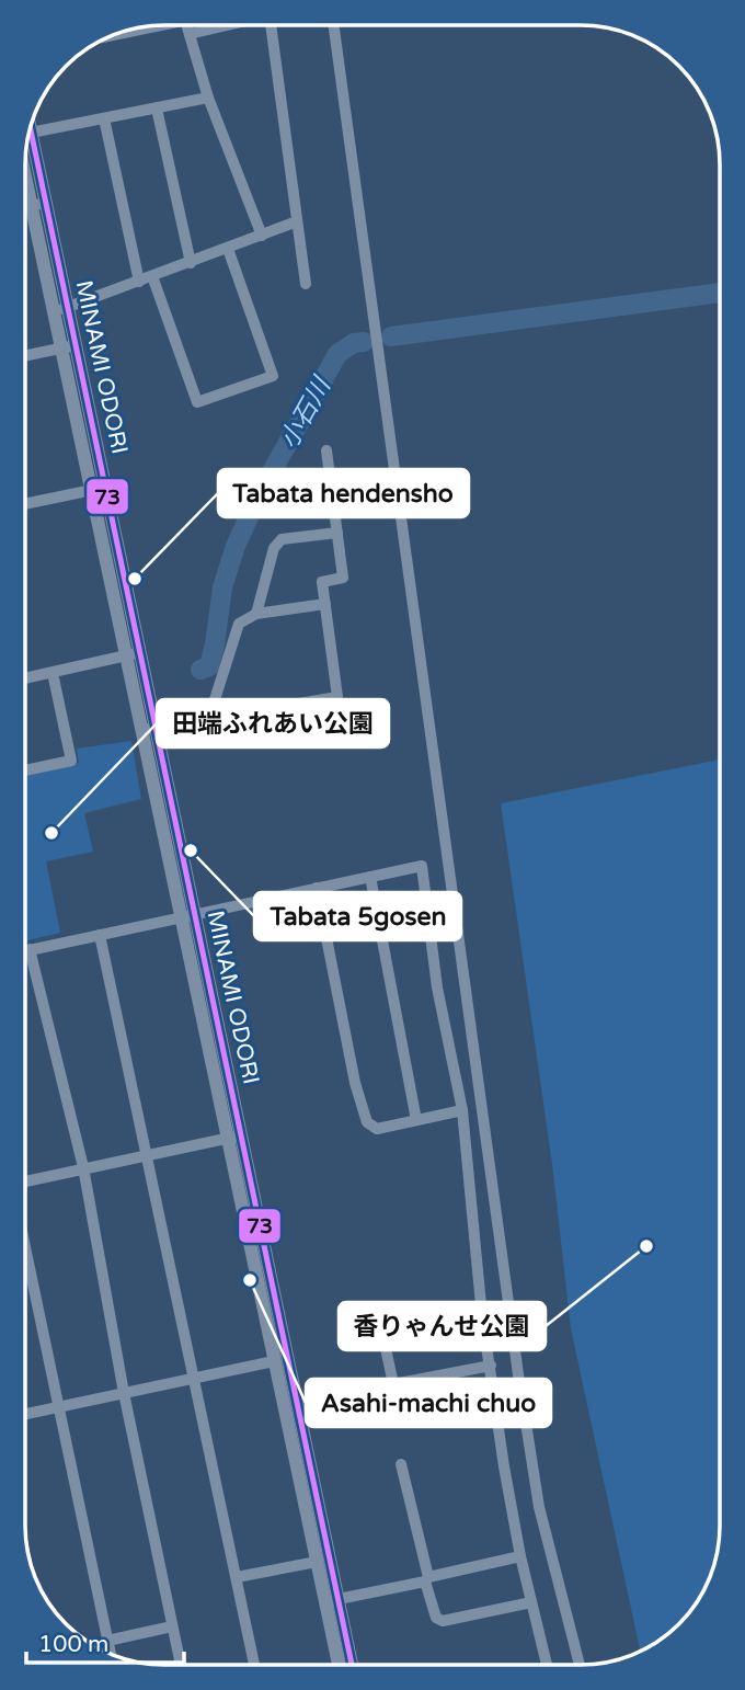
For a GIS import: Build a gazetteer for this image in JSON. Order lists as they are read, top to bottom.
{
  "streets": {
    "street": ["MINAMI ODORI"]
  },
  "water": ["小石川"],
  "places": [
    "Tabata hendensho",
    "田端ふれあい公園",
    "Tabata 5gosen",
    "香りゃんせ公園",
    "Asahi-machi chuo"
  ],
  "lines": ["transit line 73"],
  "scale_bar": "100 m"
}
